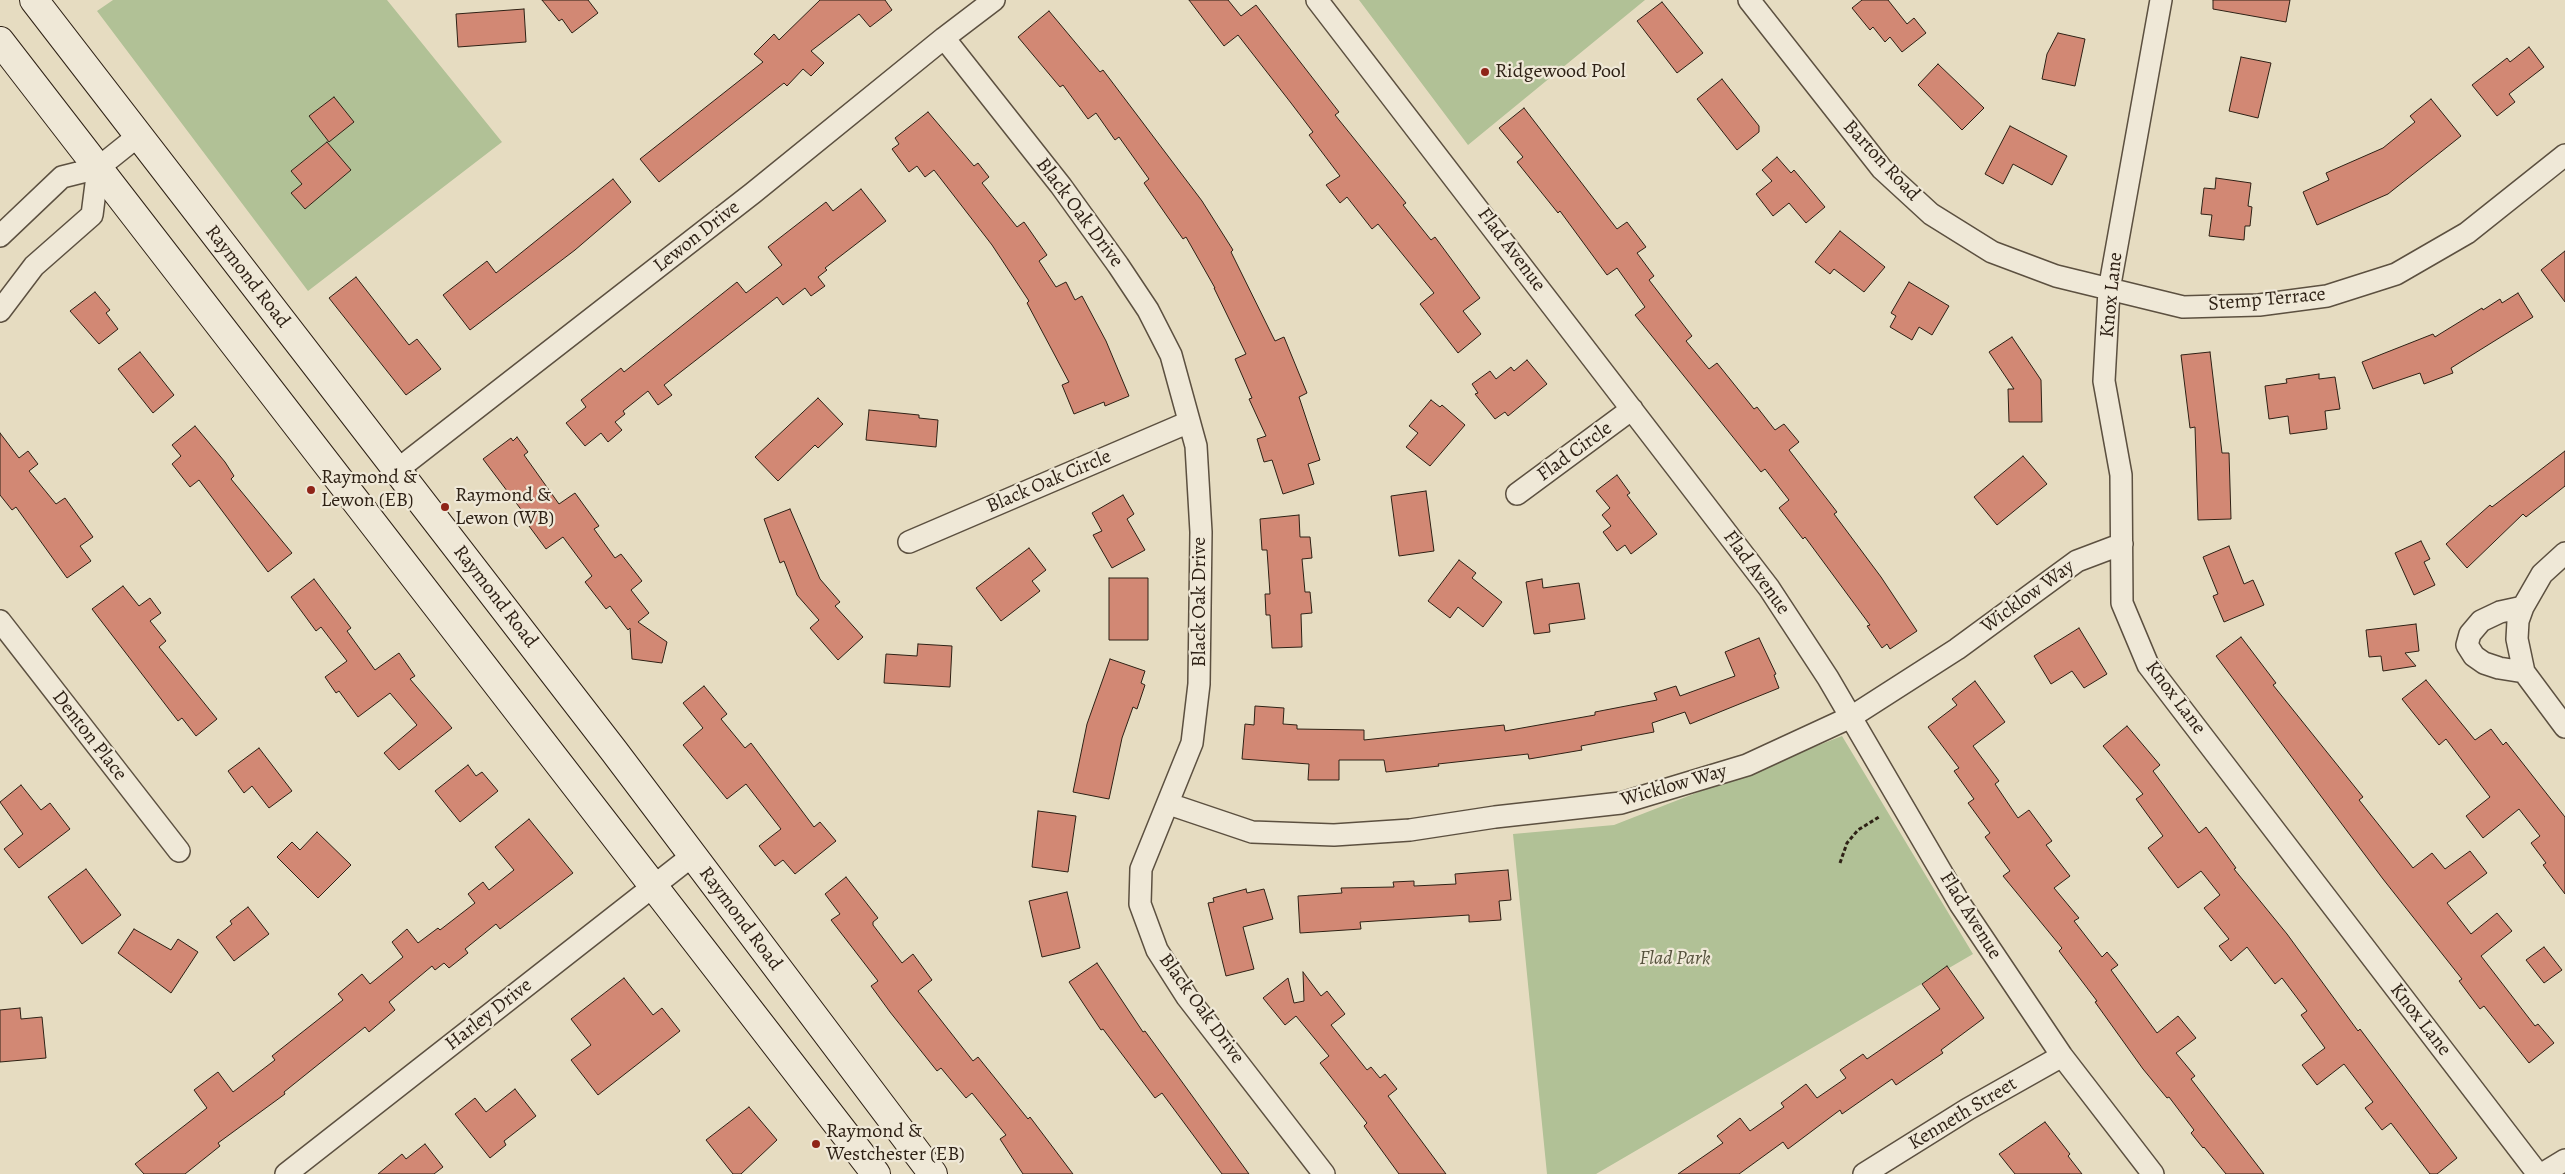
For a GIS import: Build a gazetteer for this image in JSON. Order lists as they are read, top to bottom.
{
  "streets": {
    "main road": ["Raymond Road"],
    "street": [
      "Barton Road",
      "Black Oak Drive",
      "Lewon Drive",
      "Flad Avenue",
      "Knox Lane",
      "Stemp Terrace",
      "Flad Circle",
      "Black Oak Circle",
      "Wicklow Way",
      "Denton Place",
      "Harley Drive",
      "Kenneth Street"
    ]
  },
  "crossings": [
    ["Barton Road", "Knox Lane"],
    ["Barton Road", "Stemp Terrace"],
    ["Black Oak Drive", "Lewon Drive"],
    ["Black Oak Drive", "Black Oak Circle"],
    ["Black Oak Drive", "Wicklow Way"],
    ["Lewon Drive", "Raymond Road"],
    ["Flad Avenue", "Flad Circle"],
    ["Flad Avenue", "Wicklow Way"],
    ["Flad Avenue", "Kenneth Street"],
    ["Raymond Road", "Harley Drive"],
    ["Knox Lane", "Stemp Terrace"],
    ["Knox Lane", "Wicklow Way"]
  ],
  "parks": ["Flad Park"],
  "places": [
    "Ridgewood Pool",
    "Raymond & Lewon (EB)",
    "Raymond & Lewon (WB)",
    "Raymond & Westchester (EB)"
  ]
}
